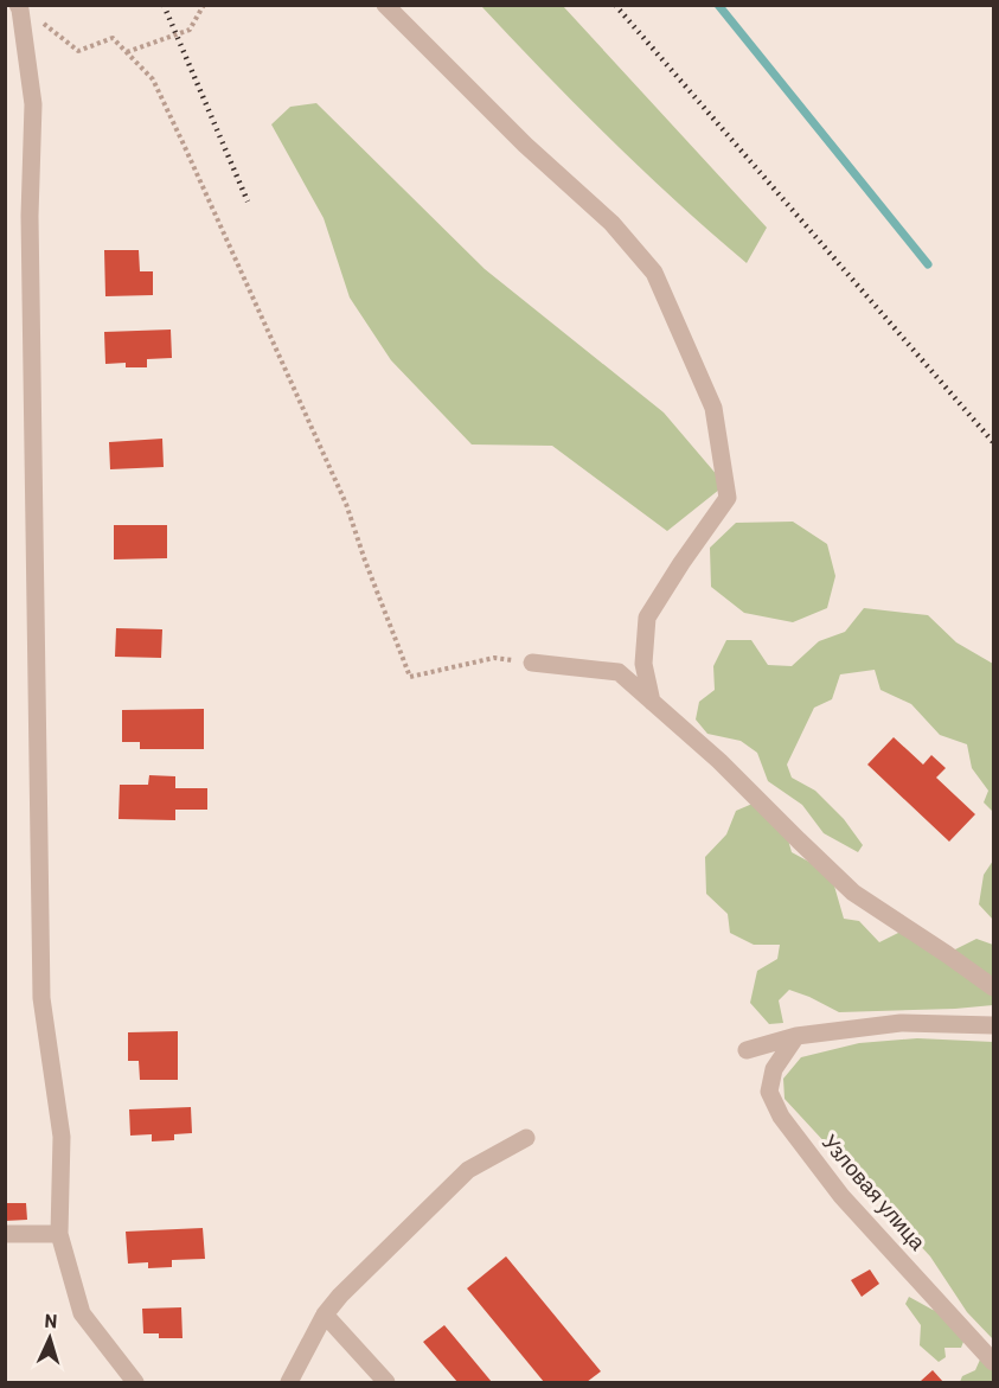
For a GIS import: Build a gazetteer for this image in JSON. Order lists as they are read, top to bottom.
{
  "streets": {
    "street": ["Узловая улица"]
  },
  "north": "top"
}
